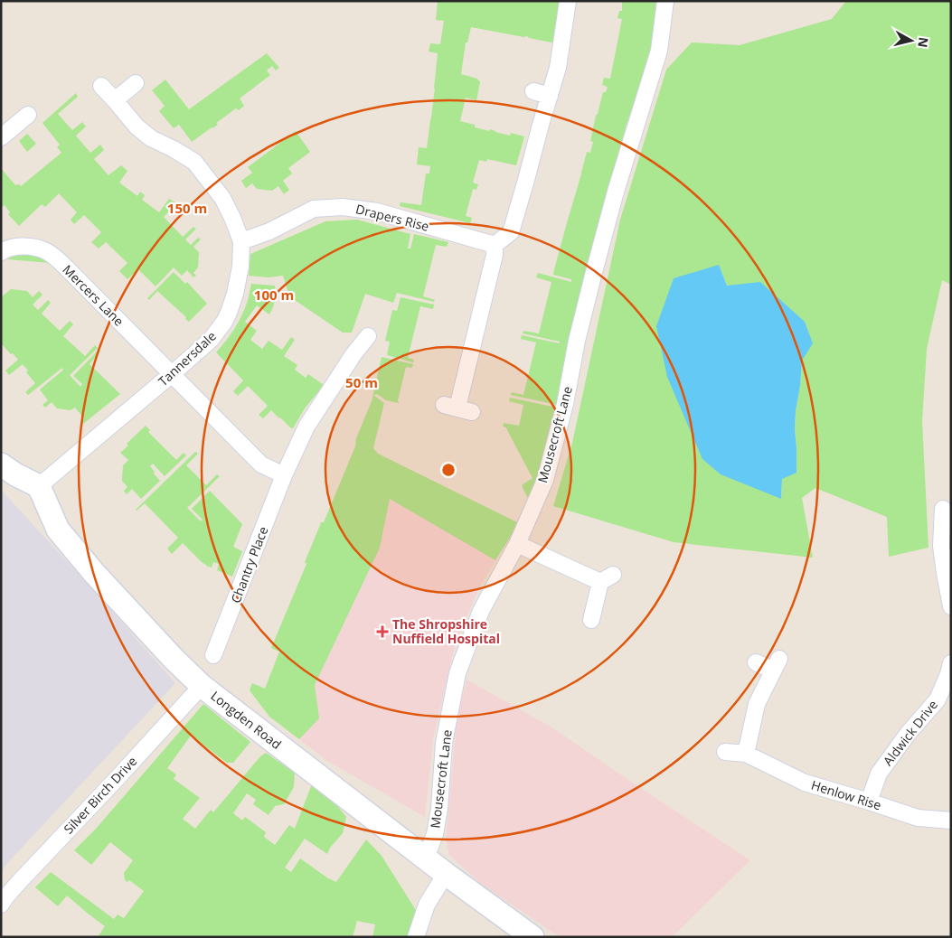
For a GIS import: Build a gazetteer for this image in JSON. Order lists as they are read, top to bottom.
{
  "streets": {
    "street": [
      "Drapers Rise",
      "Mercers Lane",
      "Tannersdale",
      "Mousecroft Lane",
      "Chantry Place",
      "Longden Road",
      "Aldwick Drive",
      "Silver Birch Drive",
      "Henlow Rise"
    ]
  },
  "crossings": [
    ["Drapers Rise", "Tannersdale"],
    ["Mercers Lane", "Tannersdale"],
    ["Tannersdale", "Longden Road"],
    ["Mousecroft Lane", "Longden Road"],
    ["Longden Road", "Silver Birch Drive"],
    ["Aldwick Drive", "Henlow Rise"]
  ],
  "places": {
    "health": ["The Shropshire Nuffield Hospital"]
  },
  "north": "right",
  "rings": ["150 m", "100 m", "50 m"]
}
